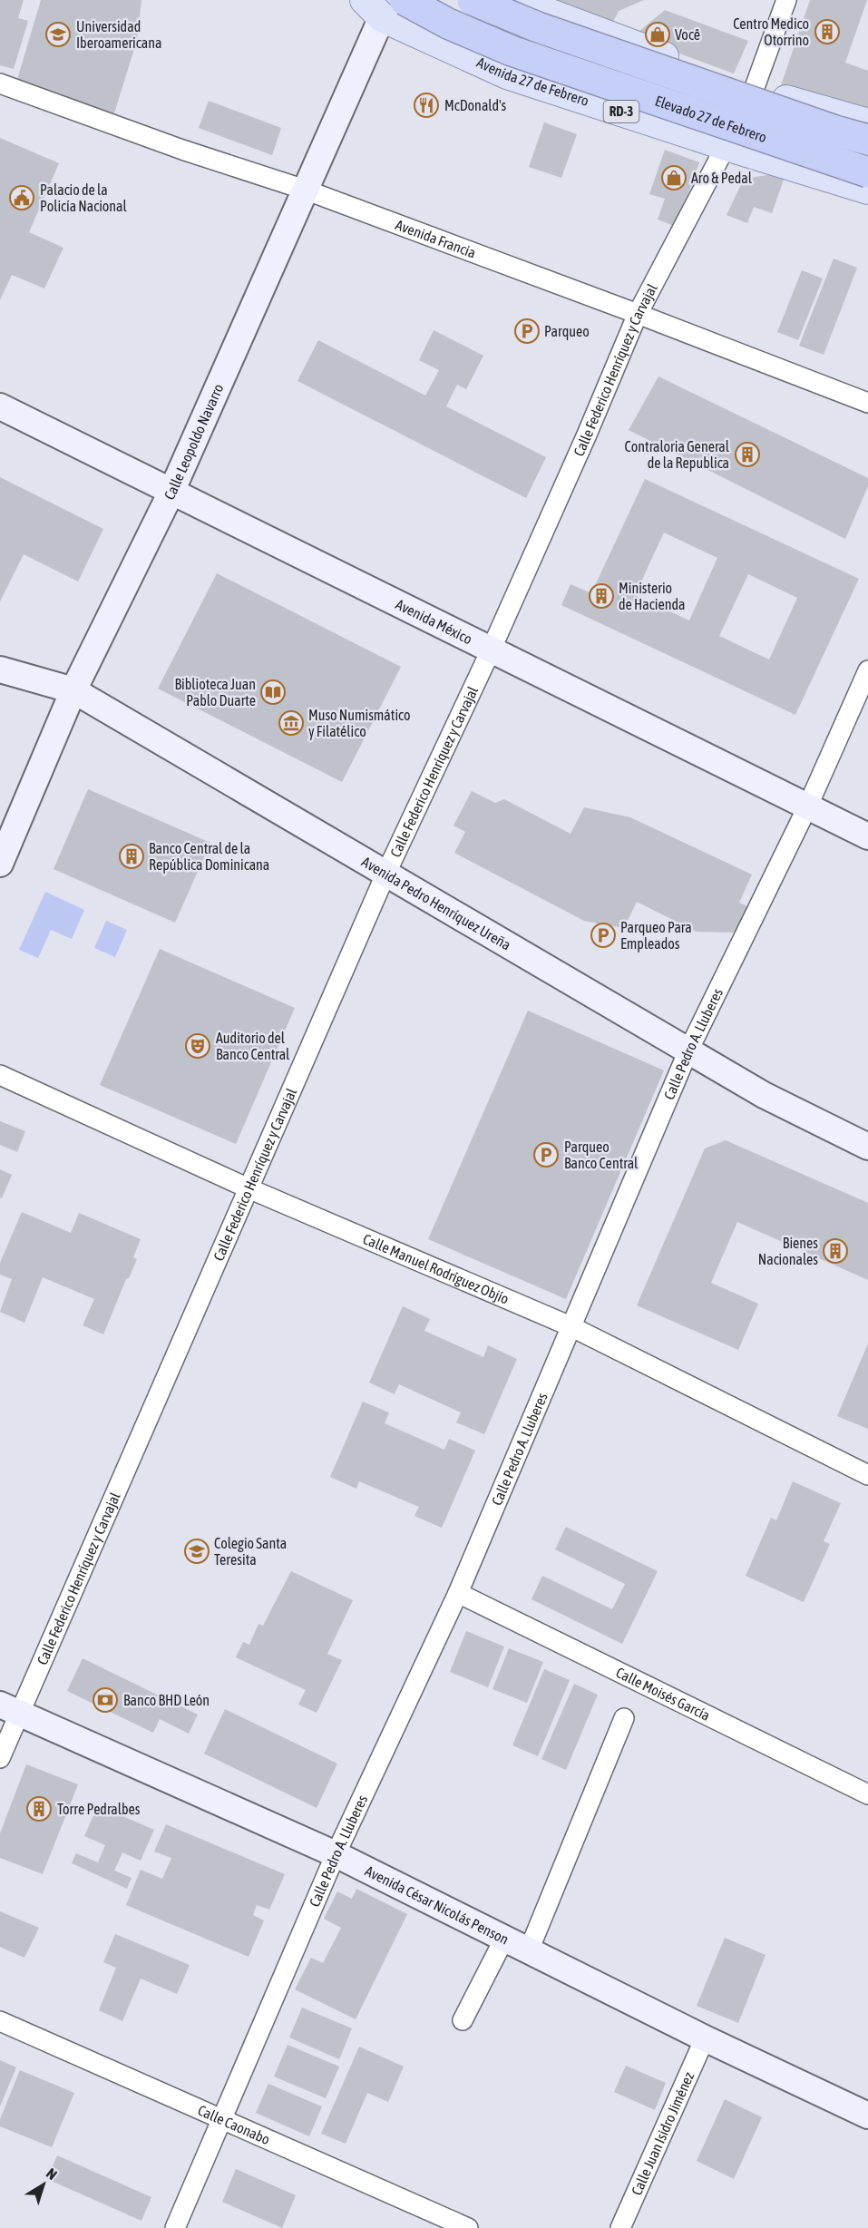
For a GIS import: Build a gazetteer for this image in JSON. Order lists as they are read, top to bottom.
{
  "streets": {
    "highway": ["RD-3", "Elevado 27 de Febrero"],
    "main road": [
      "Avenida 27 de Febrero",
      "Calle Leopoldo Navarro",
      "Avenida México",
      "Avenida Pedro Henríquez Ureña",
      "Avenida César Nicolás Penson"
    ],
    "street": [
      "Avenida Francia",
      "Calle Federico Henríquez y Carvajal",
      "Calle Pedro A. Lluberes",
      "Calle Manuel Rodríguez Objío",
      "Calle Moisés García",
      "Calle Caonabo",
      "Calle Juan Isidro Jiménez"
    ]
  },
  "crossings": [
    ["Avenida 27 de Febrero", "Elevado 27 de Febrero"],
    ["Avenida 27 de Febrero", "Calle Federico Henríquez y Carvajal"],
    ["Avenida 27 de Febrero", "Calle Leopoldo Navarro"],
    ["Elevado 27 de Febrero", "Calle Leopoldo Navarro"],
    ["Avenida Francia", "Calle Federico Henríquez y Carvajal"],
    ["Avenida Francia", "Calle Leopoldo Navarro"],
    ["Calle Federico Henríquez y Carvajal", "Avenida México"],
    ["Calle Federico Henríquez y Carvajal", "Avenida Pedro Henríquez Ureña"],
    ["Calle Federico Henríquez y Carvajal", "Calle Manuel Rodríguez Objío"],
    ["Calle Federico Henríquez y Carvajal", "Avenida César Nicolás Penson"],
    ["Calle Leopoldo Navarro", "Avenida México"],
    ["Calle Leopoldo Navarro", "Avenida Pedro Henríquez Ureña"],
    ["Avenida México", "Calle Pedro A. Lluberes"],
    ["Avenida Pedro Henríquez Ureña", "Calle Pedro A. Lluberes"],
    ["Calle Pedro A. Lluberes", "Calle Manuel Rodríguez Objío"],
    ["Calle Pedro A. Lluberes", "Calle Moisés García"],
    ["Calle Pedro A. Lluberes", "Avenida César Nicolás Penson"],
    ["Calle Pedro A. Lluberes", "Calle Caonabo"],
    ["Avenida César Nicolás Penson", "Calle Juan Isidro Jiménez"]
  ],
  "places": {
    "building": [
      "Centro Medico Otorrino",
      "Contraloria General de la Republica",
      "Ministerio de Hacienda",
      "Banco Central de la República Dominicana",
      "Bienes Nacionales",
      "Torre Pedralbes"
    ],
    "school or university": ["Universidad Iberoamericana", "Colegio Santa Teresita"],
    "shop": ["Você", "Aro & Pedal"],
    "restaurant": ["McDonald's"],
    "public building": ["Palacio de la Policía Nacional"],
    "parking": ["Parqueo", "Parqueo Para Empleados", "Parqueo Banco Central"],
    "library": ["Biblioteca Juan Pablo Duarte"],
    "museum": ["Muso Numismático y Filatélico"],
    "theatre": ["Auditorio del Banco Central"],
    "bank": ["Banco BHD León"]
  },
  "north": "top right"
}
